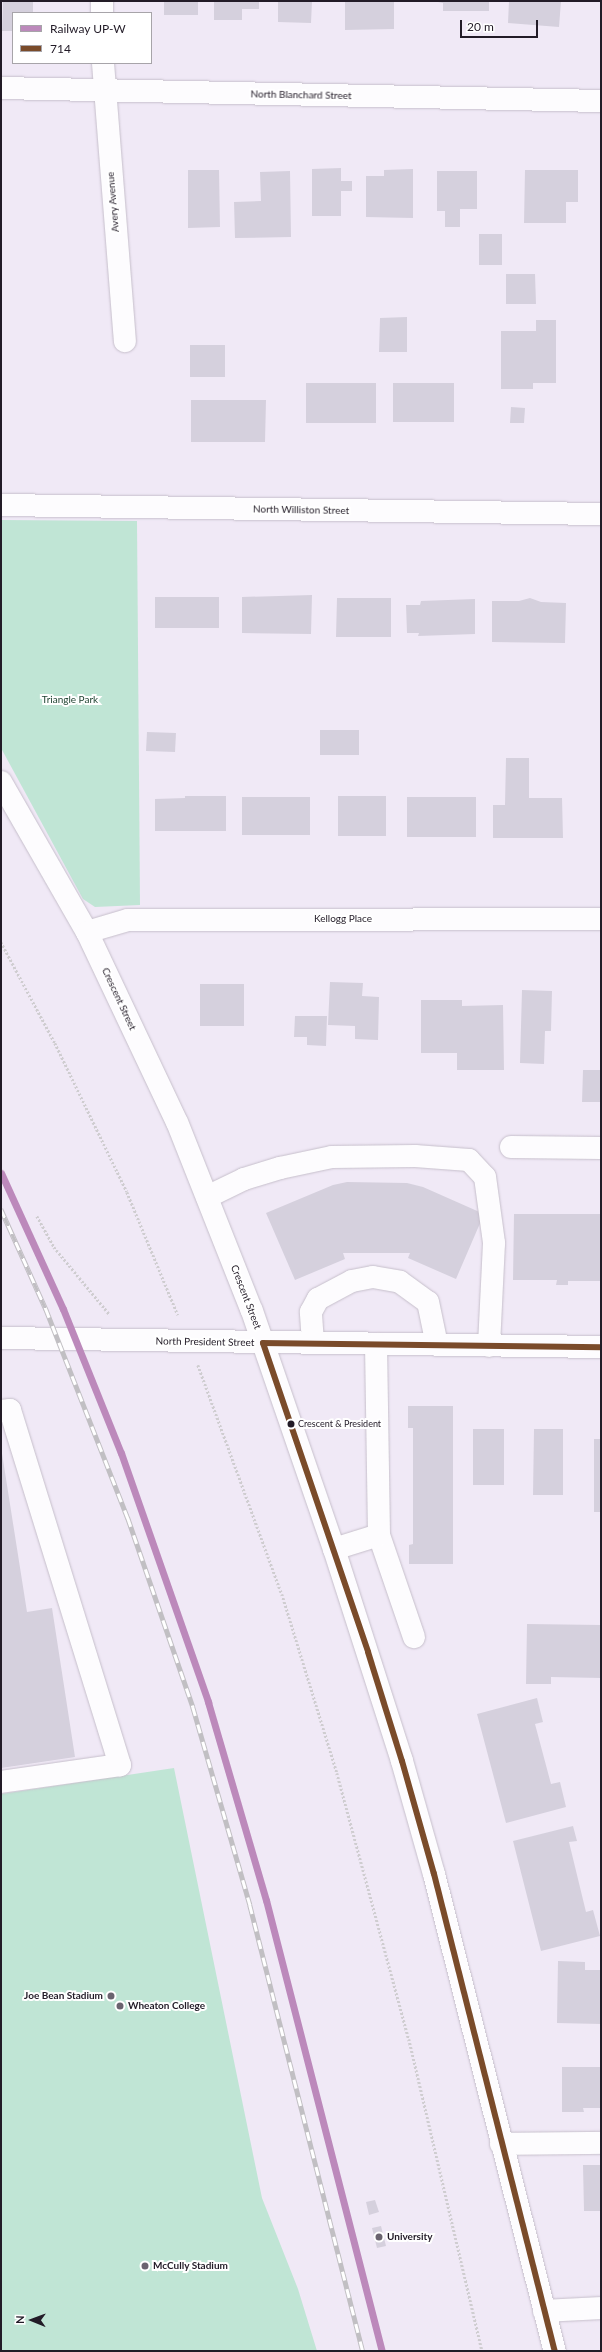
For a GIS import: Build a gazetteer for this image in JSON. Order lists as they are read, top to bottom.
{
  "streets": {
    "street": [
      "North Blanchard Street",
      "Avery Avenue",
      "North Williston Street",
      "Kellogg Place",
      "Crescent Street",
      "North President Street"
    ]
  },
  "crossings": [
    ["North Blanchard Street", "Avery Avenue"],
    ["Kellogg Place", "Crescent Street"],
    ["Crescent Street", "North President Street"]
  ],
  "parks": ["Triangle Park"],
  "places": [
    "Crescent & President",
    "Joe Bean Stadium",
    "Wheaton College",
    "University",
    "McCully Stadium"
  ],
  "lines": ["rail line UP-W", "transit line 714"],
  "legend": ["Railway UP-W", "714"],
  "scale_bar": "20 m",
  "north": "left"
}
